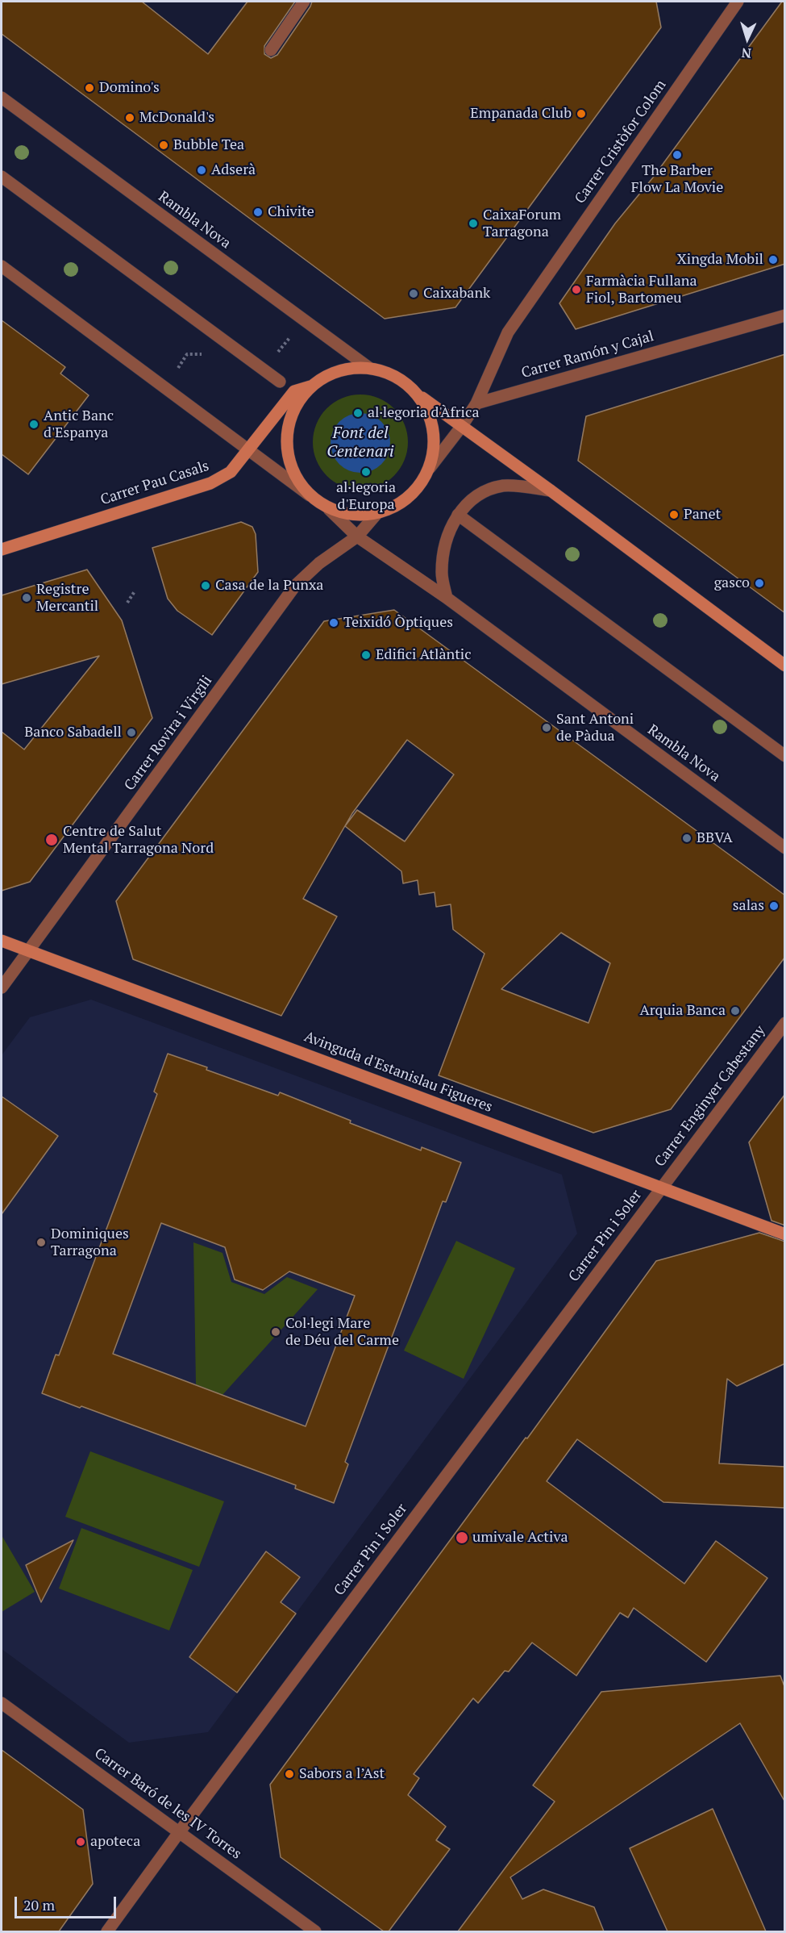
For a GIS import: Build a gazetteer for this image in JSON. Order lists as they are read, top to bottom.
{
  "streets": {
    "main road": ["Carrer Pau Casals", "Avinguda d'Estanislau Figueres"],
    "street": [
      "Carrer Cristòfor Colom",
      "Rambla Nova",
      "Carrer Ramón y Cajal",
      "Carrer Rovira i Virgili",
      "Carrer Enginyer Cabestany",
      "Carrer Pin i Soler",
      "Carrer Baró de les IV Torres"
    ]
  },
  "crossings": [
    ["Carrer Cristòfor Colom", "Carrer Ramón y Cajal"],
    ["Rambla Nova", "Carrer Pau Casals"],
    ["Rambla Nova", "Carrer Rovira i Virgili"],
    ["Carrer Pau Casals", "Carrer Rovira i Virgili"],
    ["Carrer Rovira i Virgili", "Avinguda d'Estanislau Figueres"],
    ["Avinguda d'Estanislau Figueres", "Carrer Enginyer Cabestany"],
    ["Avinguda d'Estanislau Figueres", "Carrer Pin i Soler"],
    ["Carrer Enginyer Cabestany", "Carrer Pin i Soler"],
    ["Carrer Pin i Soler", "Carrer Baró de les IV Torres"]
  ],
  "water": ["Font del Centenari"],
  "places": [
    "Domino's",
    "Empanada Club",
    "McDonald's",
    "Bubble Tea",
    "The Barber Flow La Movie",
    "Adserà",
    "Chivite",
    "CaixaForum Tarragona",
    "Xingda Mobil",
    "Farmàcia Fullana Fiol, Bartomeu",
    "Caixabank",
    "al·legoria d'Àfrica",
    "Antic Banc d'Espanya",
    "al·legoria d'Europa",
    "Panet",
    "gasco",
    "Casa de la Punxa",
    "Registre Mercantil",
    "Teixidó Òptiques",
    "Edifici Atlàntic",
    "Sant Antoni de Pàdua",
    "Banco Sabadell",
    "BBVA",
    "Centre de Salut Mental Tarragona Nord",
    "salas",
    "Arquia Banca",
    "Dominiques Tarragona",
    "Col·legi Mare de Déu del Carme",
    "umivale Activa",
    "Sabors a l’Ast",
    "apoteca"
  ],
  "scale_bar": "20 m",
  "north": "bottom"
}
